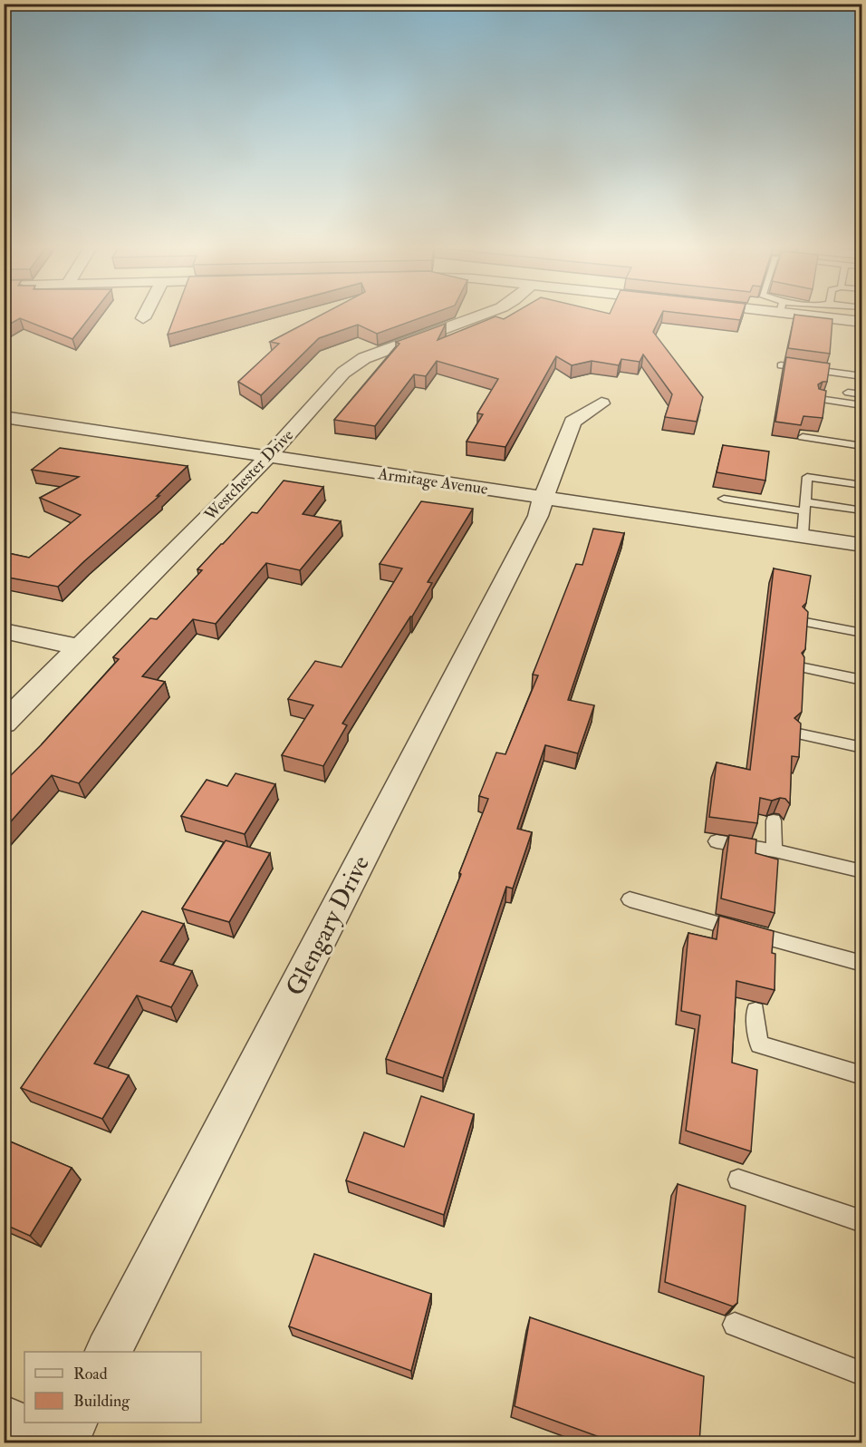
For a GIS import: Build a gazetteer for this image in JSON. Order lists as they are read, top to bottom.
{
  "streets": {
    "street": ["Westchester Drive", "Armitage Avenue", "Glengary Drive"]
  },
  "crossings": [
    ["Westchester Drive", "Armitage Avenue"],
    ["Armitage Avenue", "Glengary Drive"]
  ],
  "legend": ["Road", "Building"]
}
